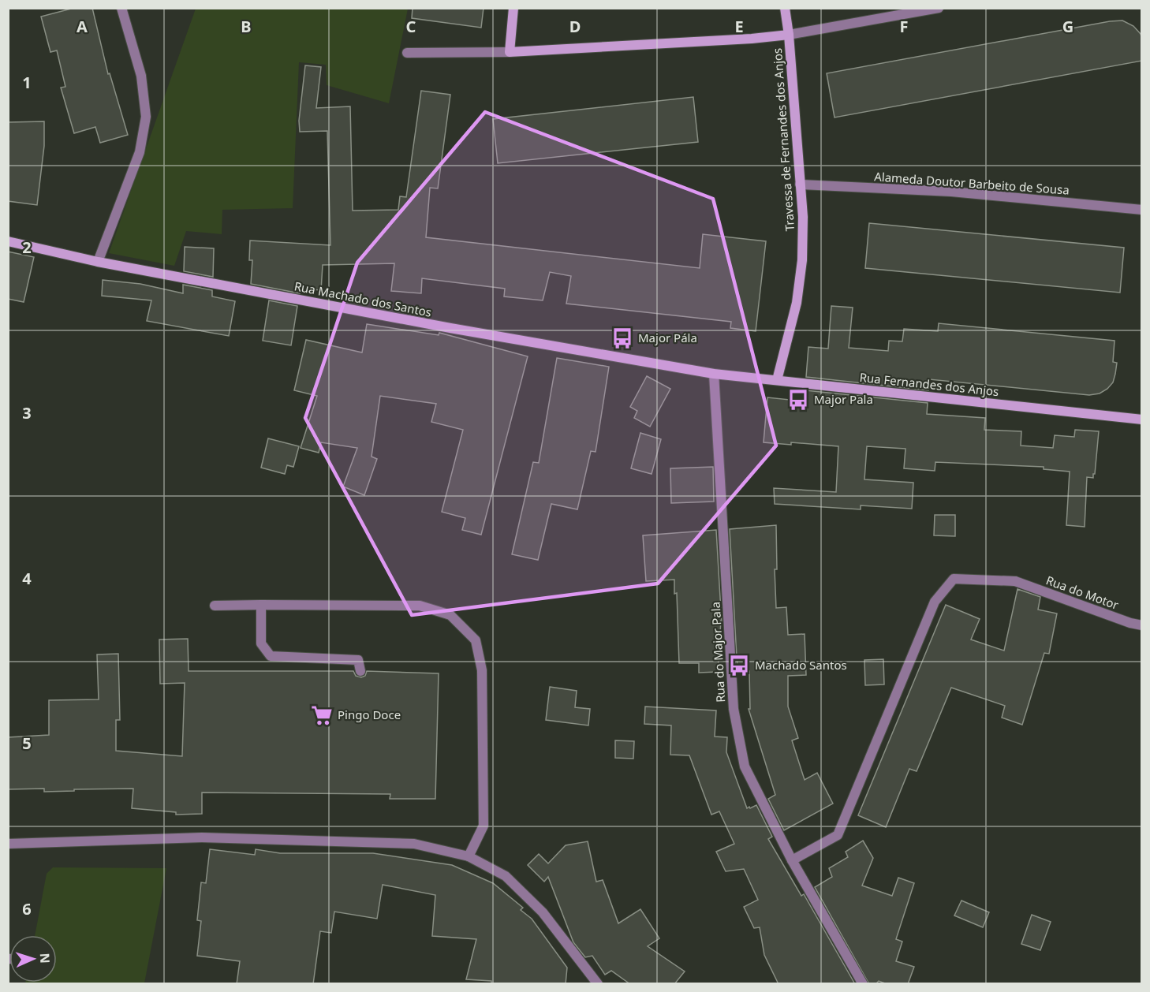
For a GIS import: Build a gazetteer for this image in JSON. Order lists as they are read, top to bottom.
{
  "streets": {
    "street": [
      "Travessa de Fernandes dos Anjos",
      "Alameda Doutor Barbeito de Sousa",
      "Rua Machado dos Santos",
      "Rua Fernandes dos Anjos",
      "Rua do Motor",
      "Rua do Major Pala"
    ]
  },
  "crossings": [
    ["Travessa de Fernandes dos Anjos", "Alameda Doutor Barbeito de Sousa"],
    ["Travessa de Fernandes dos Anjos", "Rua Fernandes dos Anjos"],
    ["Rua Machado dos Santos", "Rua Fernandes dos Anjos"],
    ["Rua Machado dos Santos", "Rua do Major Pala"],
    ["Rua Fernandes dos Anjos", "Rua do Major Pala"],
    ["Rua do Motor", "Rua do Major Pala"]
  ],
  "places": {
    "bus stop": ["Major Pála", "Major Pala", "Machado Santos"],
    "supermarket": ["Pingo Doce"]
  },
  "north": "right",
  "grid": {
    "columns": [
      "A",
      "B",
      "C",
      "D",
      "E",
      "F",
      "G"
    ],
    "rows": [
      "1",
      "2",
      "3",
      "4",
      "5",
      "6"
    ]
  }
}
